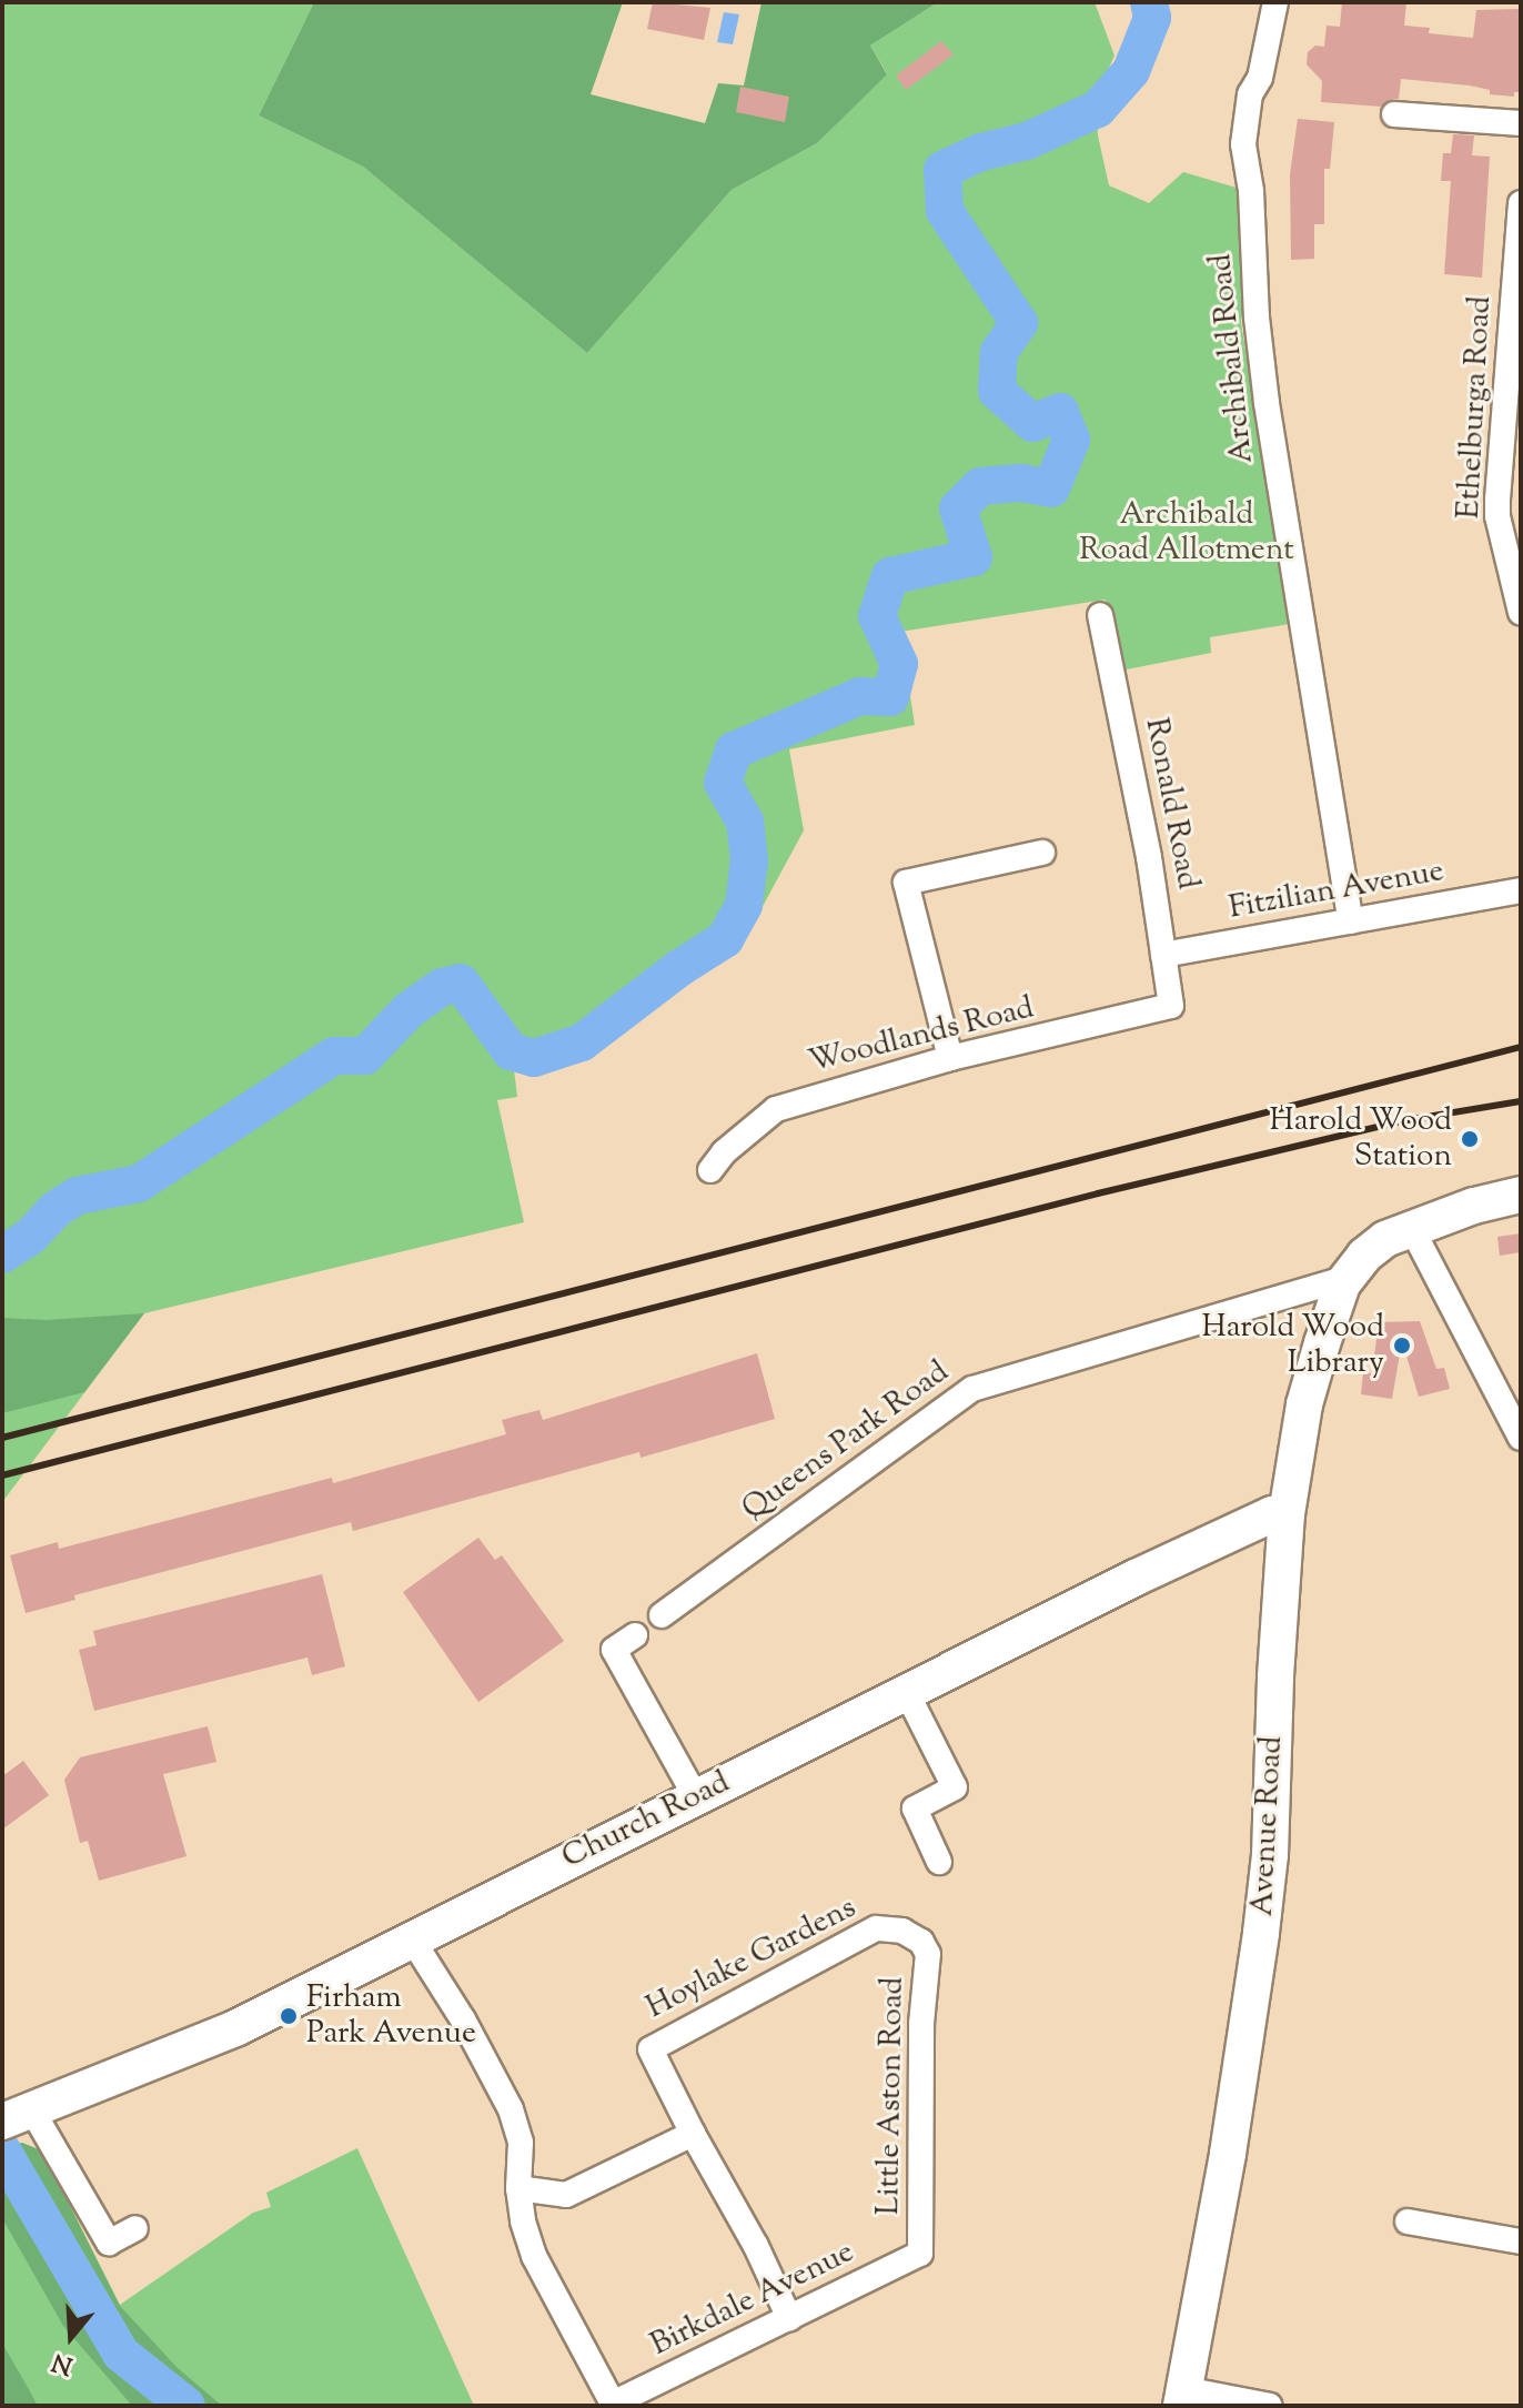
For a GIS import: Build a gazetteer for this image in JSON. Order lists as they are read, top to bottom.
{
  "streets": {
    "street": [
      "Archibald Road",
      "Ethelburga Road",
      "Ronald Road",
      "Fitzilian Avenue",
      "Woodlands Road",
      "Queens Park Road",
      "Church Road",
      "Avenue Road",
      "Hoylake Gardens",
      "Little Aston Road",
      "Birkdale Avenue"
    ]
  },
  "crossings": [
    ["Archibald Road", "Fitzilian Avenue"],
    ["Ronald Road", "Fitzilian Avenue"],
    ["Ronald Road", "Woodlands Road"],
    ["Queens Park Road", "Avenue Road"],
    ["Church Road", "Avenue Road"],
    ["Hoylake Gardens", "Little Aston Road"],
    ["Little Aston Road", "Birkdale Avenue"]
  ],
  "parks": ["Archibald Road Allotment"],
  "places": ["Harold Wood Station", "Harold Wood Library", "Firham Park Avenue"],
  "north": "bottom"
}
